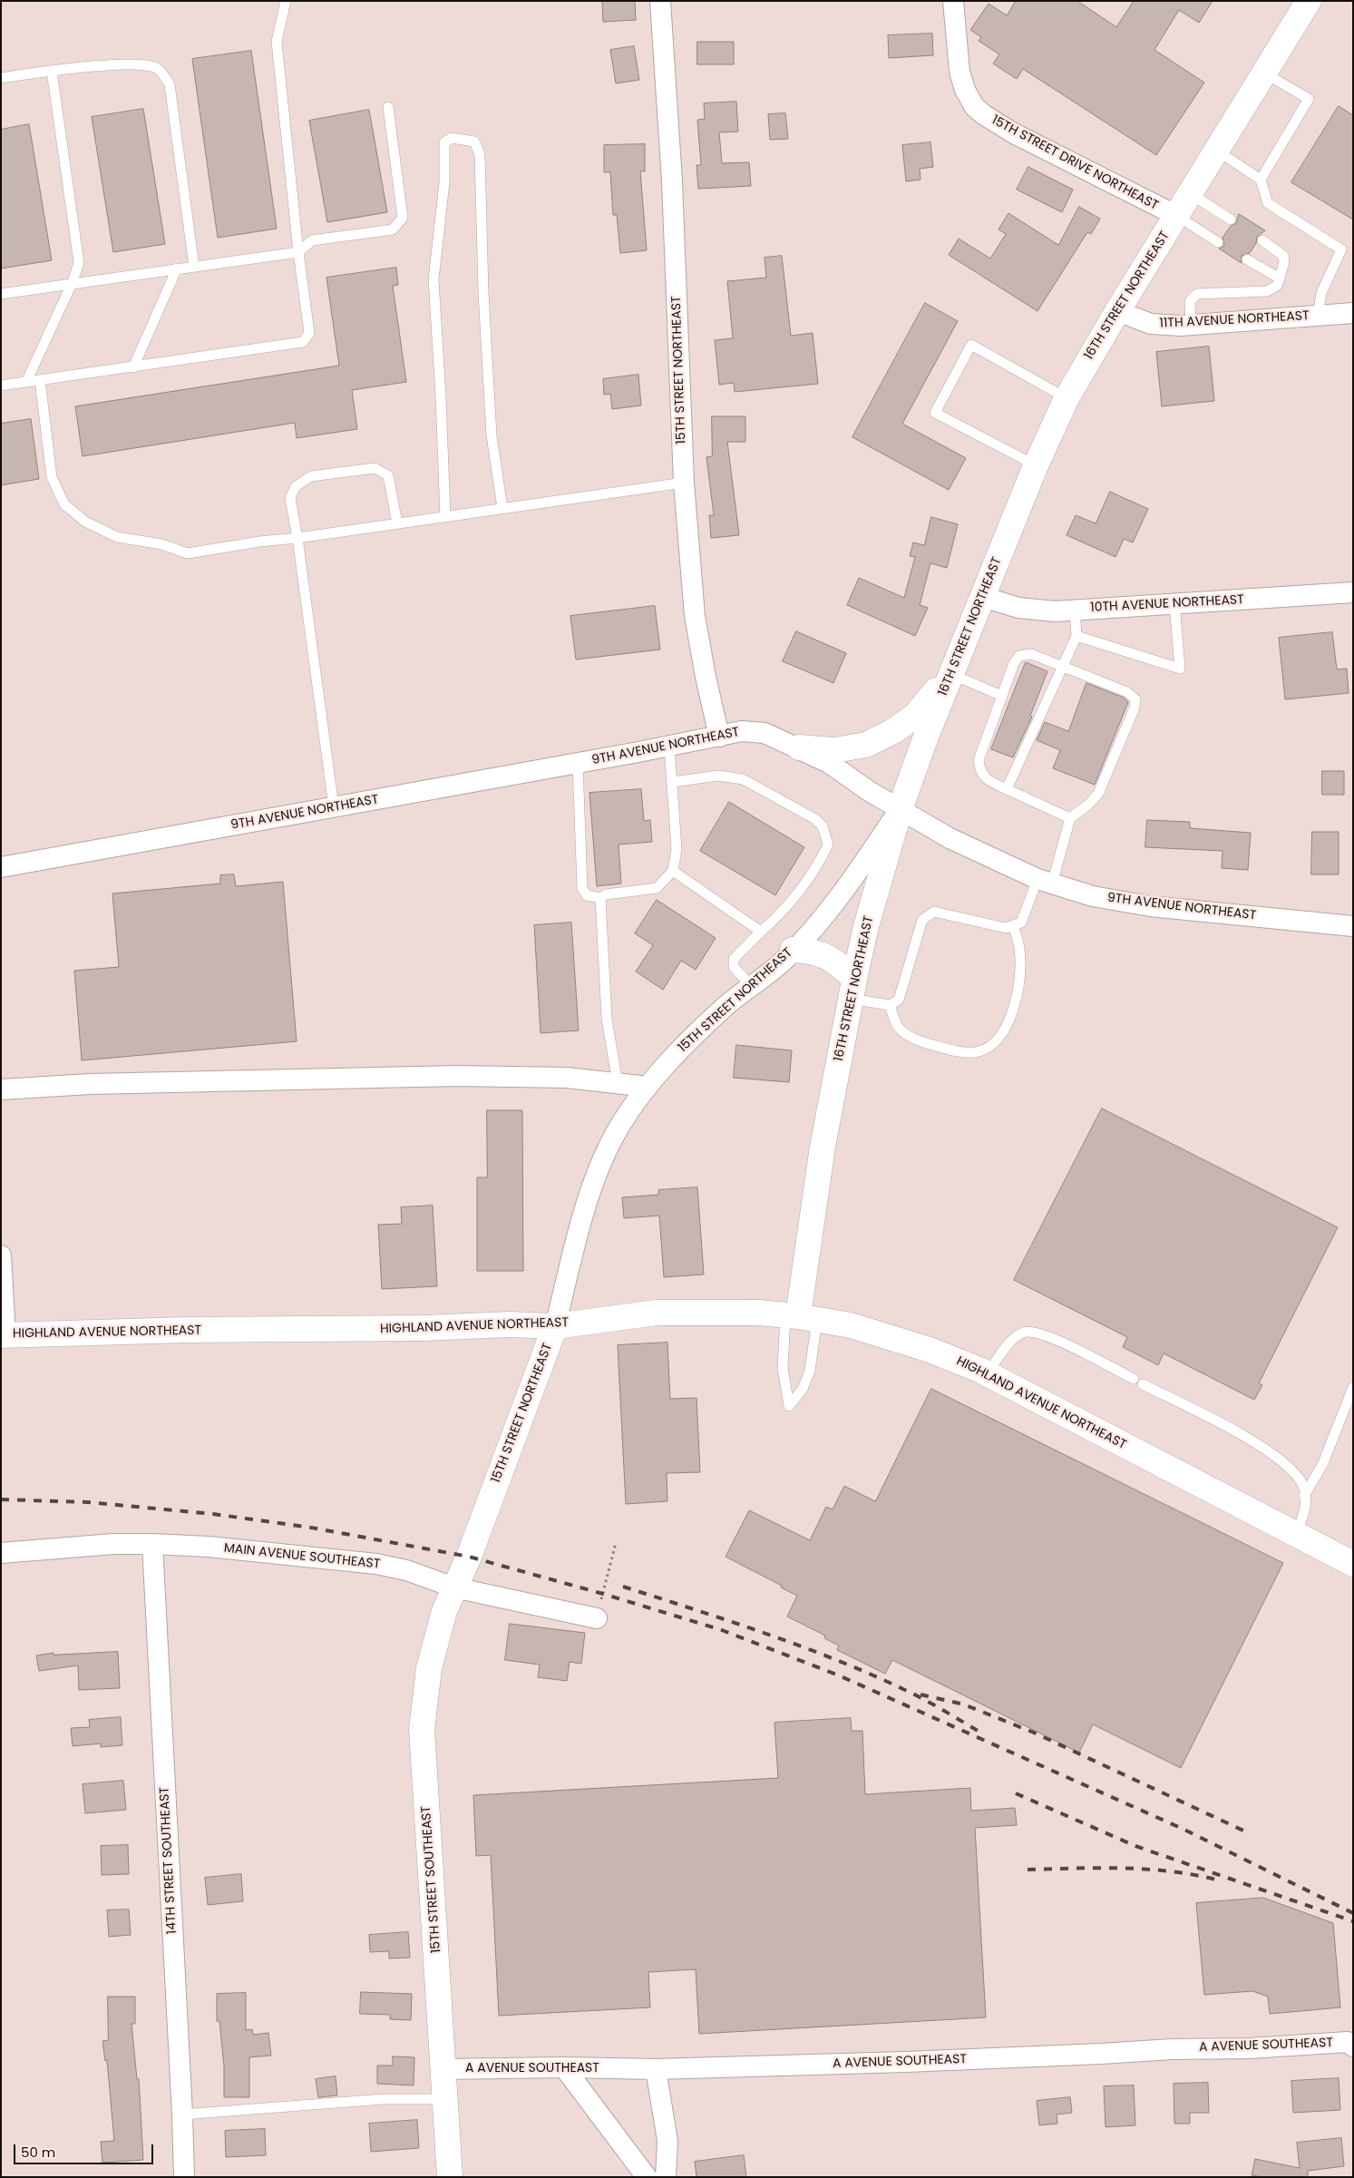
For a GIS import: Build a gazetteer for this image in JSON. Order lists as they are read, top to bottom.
{
  "streets": {
    "main road": [
      "16TH STREET NORTHEAST",
      "15TH STREET NORTHEAST",
      "HIGHLAND AVENUE NORTHEAST",
      "15TH STREET SOUTHEAST"
    ],
    "street": [
      "15TH STREET DRIVE NORTHEAST",
      "11TH AVENUE NORTHEAST",
      "10TH AVENUE NORTHEAST",
      "9TH AVENUE NORTHEAST",
      "MAIN AVENUE SOUTHEAST",
      "14TH STREET SOUTHEAST",
      "A AVENUE SOUTHEAST"
    ]
  },
  "crossings": [
    ["15TH STREET DRIVE NORTHEAST", "16TH STREET NORTHEAST"],
    ["16TH STREET NORTHEAST", "11TH AVENUE NORTHEAST"],
    ["16TH STREET NORTHEAST", "15TH STREET NORTHEAST"],
    ["16TH STREET NORTHEAST", "10TH AVENUE NORTHEAST"],
    ["16TH STREET NORTHEAST", "9TH AVENUE NORTHEAST"],
    ["16TH STREET NORTHEAST", "HIGHLAND AVENUE NORTHEAST"],
    ["15TH STREET NORTHEAST", "9TH AVENUE NORTHEAST"],
    ["15TH STREET NORTHEAST", "HIGHLAND AVENUE NORTHEAST"],
    ["15TH STREET NORTHEAST", "MAIN AVENUE SOUTHEAST"],
    ["15TH STREET NORTHEAST", "15TH STREET SOUTHEAST"],
    ["MAIN AVENUE SOUTHEAST", "14TH STREET SOUTHEAST"],
    ["MAIN AVENUE SOUTHEAST", "15TH STREET SOUTHEAST"],
    ["15TH STREET SOUTHEAST", "A AVENUE SOUTHEAST"]
  ],
  "scale_bar": "50 m"
}
